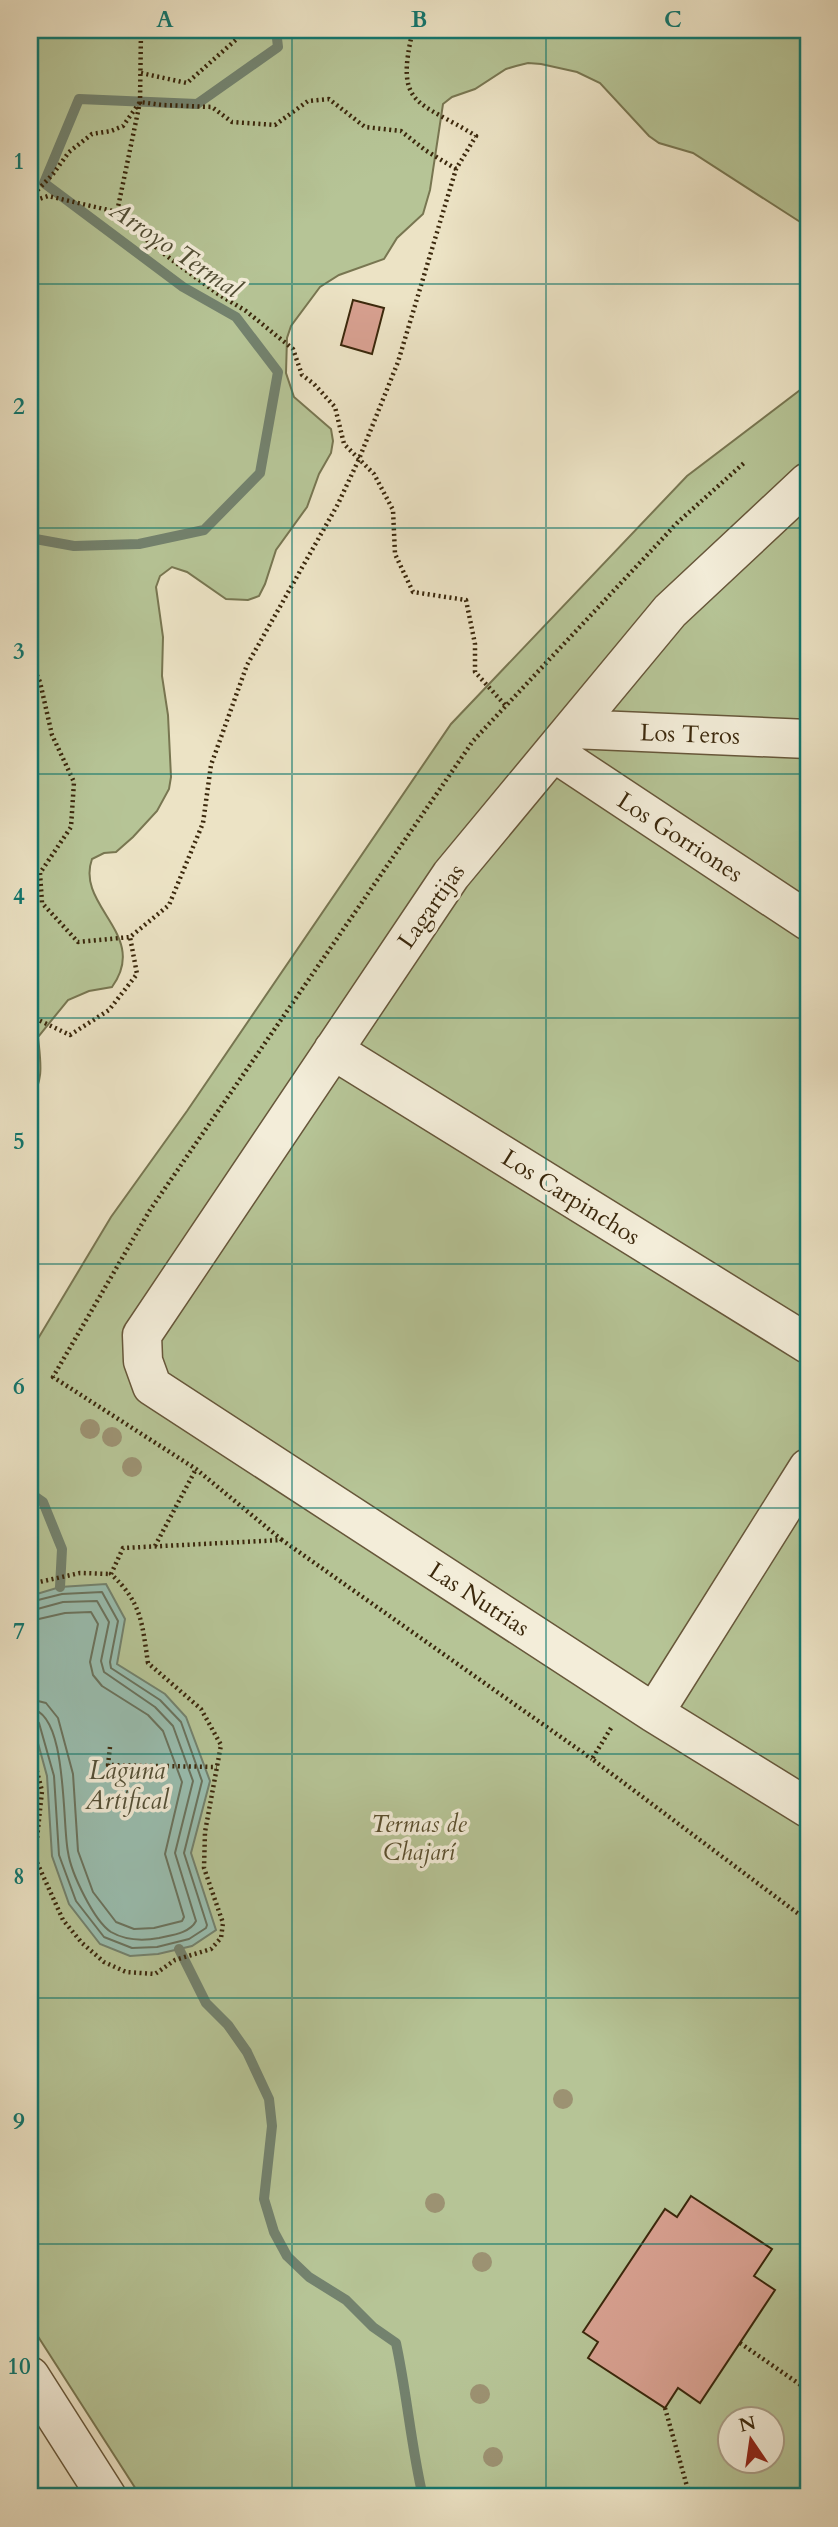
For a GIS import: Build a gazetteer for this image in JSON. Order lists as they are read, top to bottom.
{
  "streets": {
    "street": [
      "Los Teros",
      "Los Gorriones",
      "Lagartijas",
      "Los Carpinchos",
      "Las Nutrias"
    ]
  },
  "crossings": [
    ["Los Teros", "Los Gorriones"],
    ["Los Teros", "Lagartijas"],
    ["Los Gorriones", "Lagartijas"],
    ["Lagartijas", "Los Carpinchos"],
    ["Lagartijas", "Las Nutrias"]
  ],
  "water": ["Arroyo Termal", "Laguna Artifical"],
  "parks": ["Termas de Chajarí"],
  "north": "top",
  "grid": {
    "columns": ["A", "B", "C"],
    "rows": [
      "1",
      "2",
      "3",
      "4",
      "5",
      "6",
      "7",
      "8",
      "9",
      "10"
    ]
  }
}
